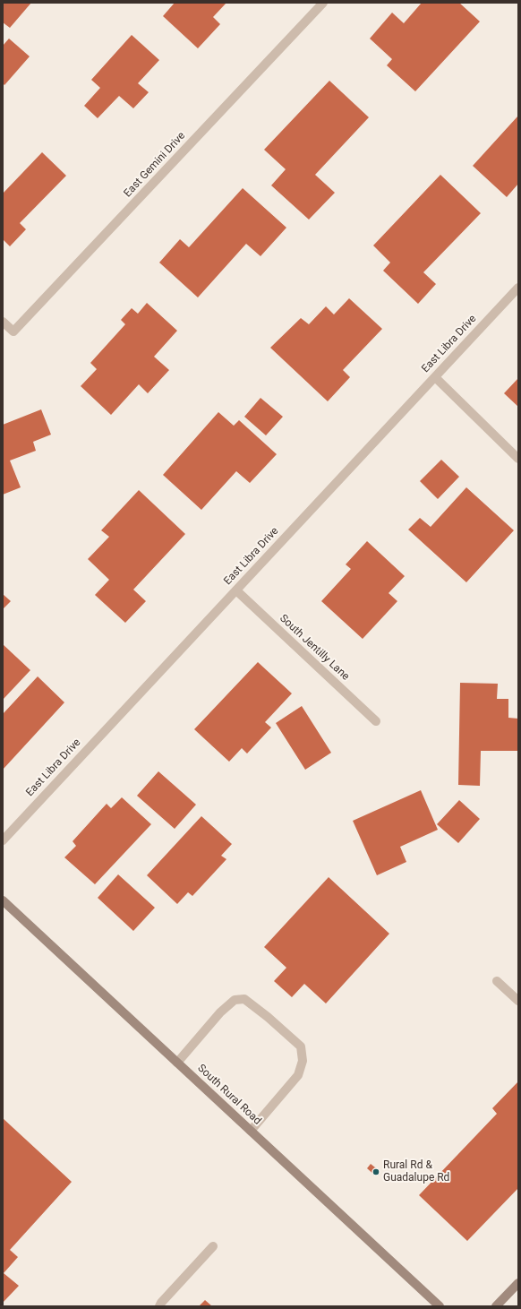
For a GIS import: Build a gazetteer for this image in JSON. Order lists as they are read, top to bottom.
{
  "streets": {
    "main road": ["South Rural Road"],
    "street": ["East Gemini Drive", "East Libra Drive", "South Jentilly Lane"]
  },
  "crossings": [
    ["East Libra Drive", "South Jentilly Lane"]
  ],
  "places": ["Rural Rd & Guadalupe Rd"]
}
